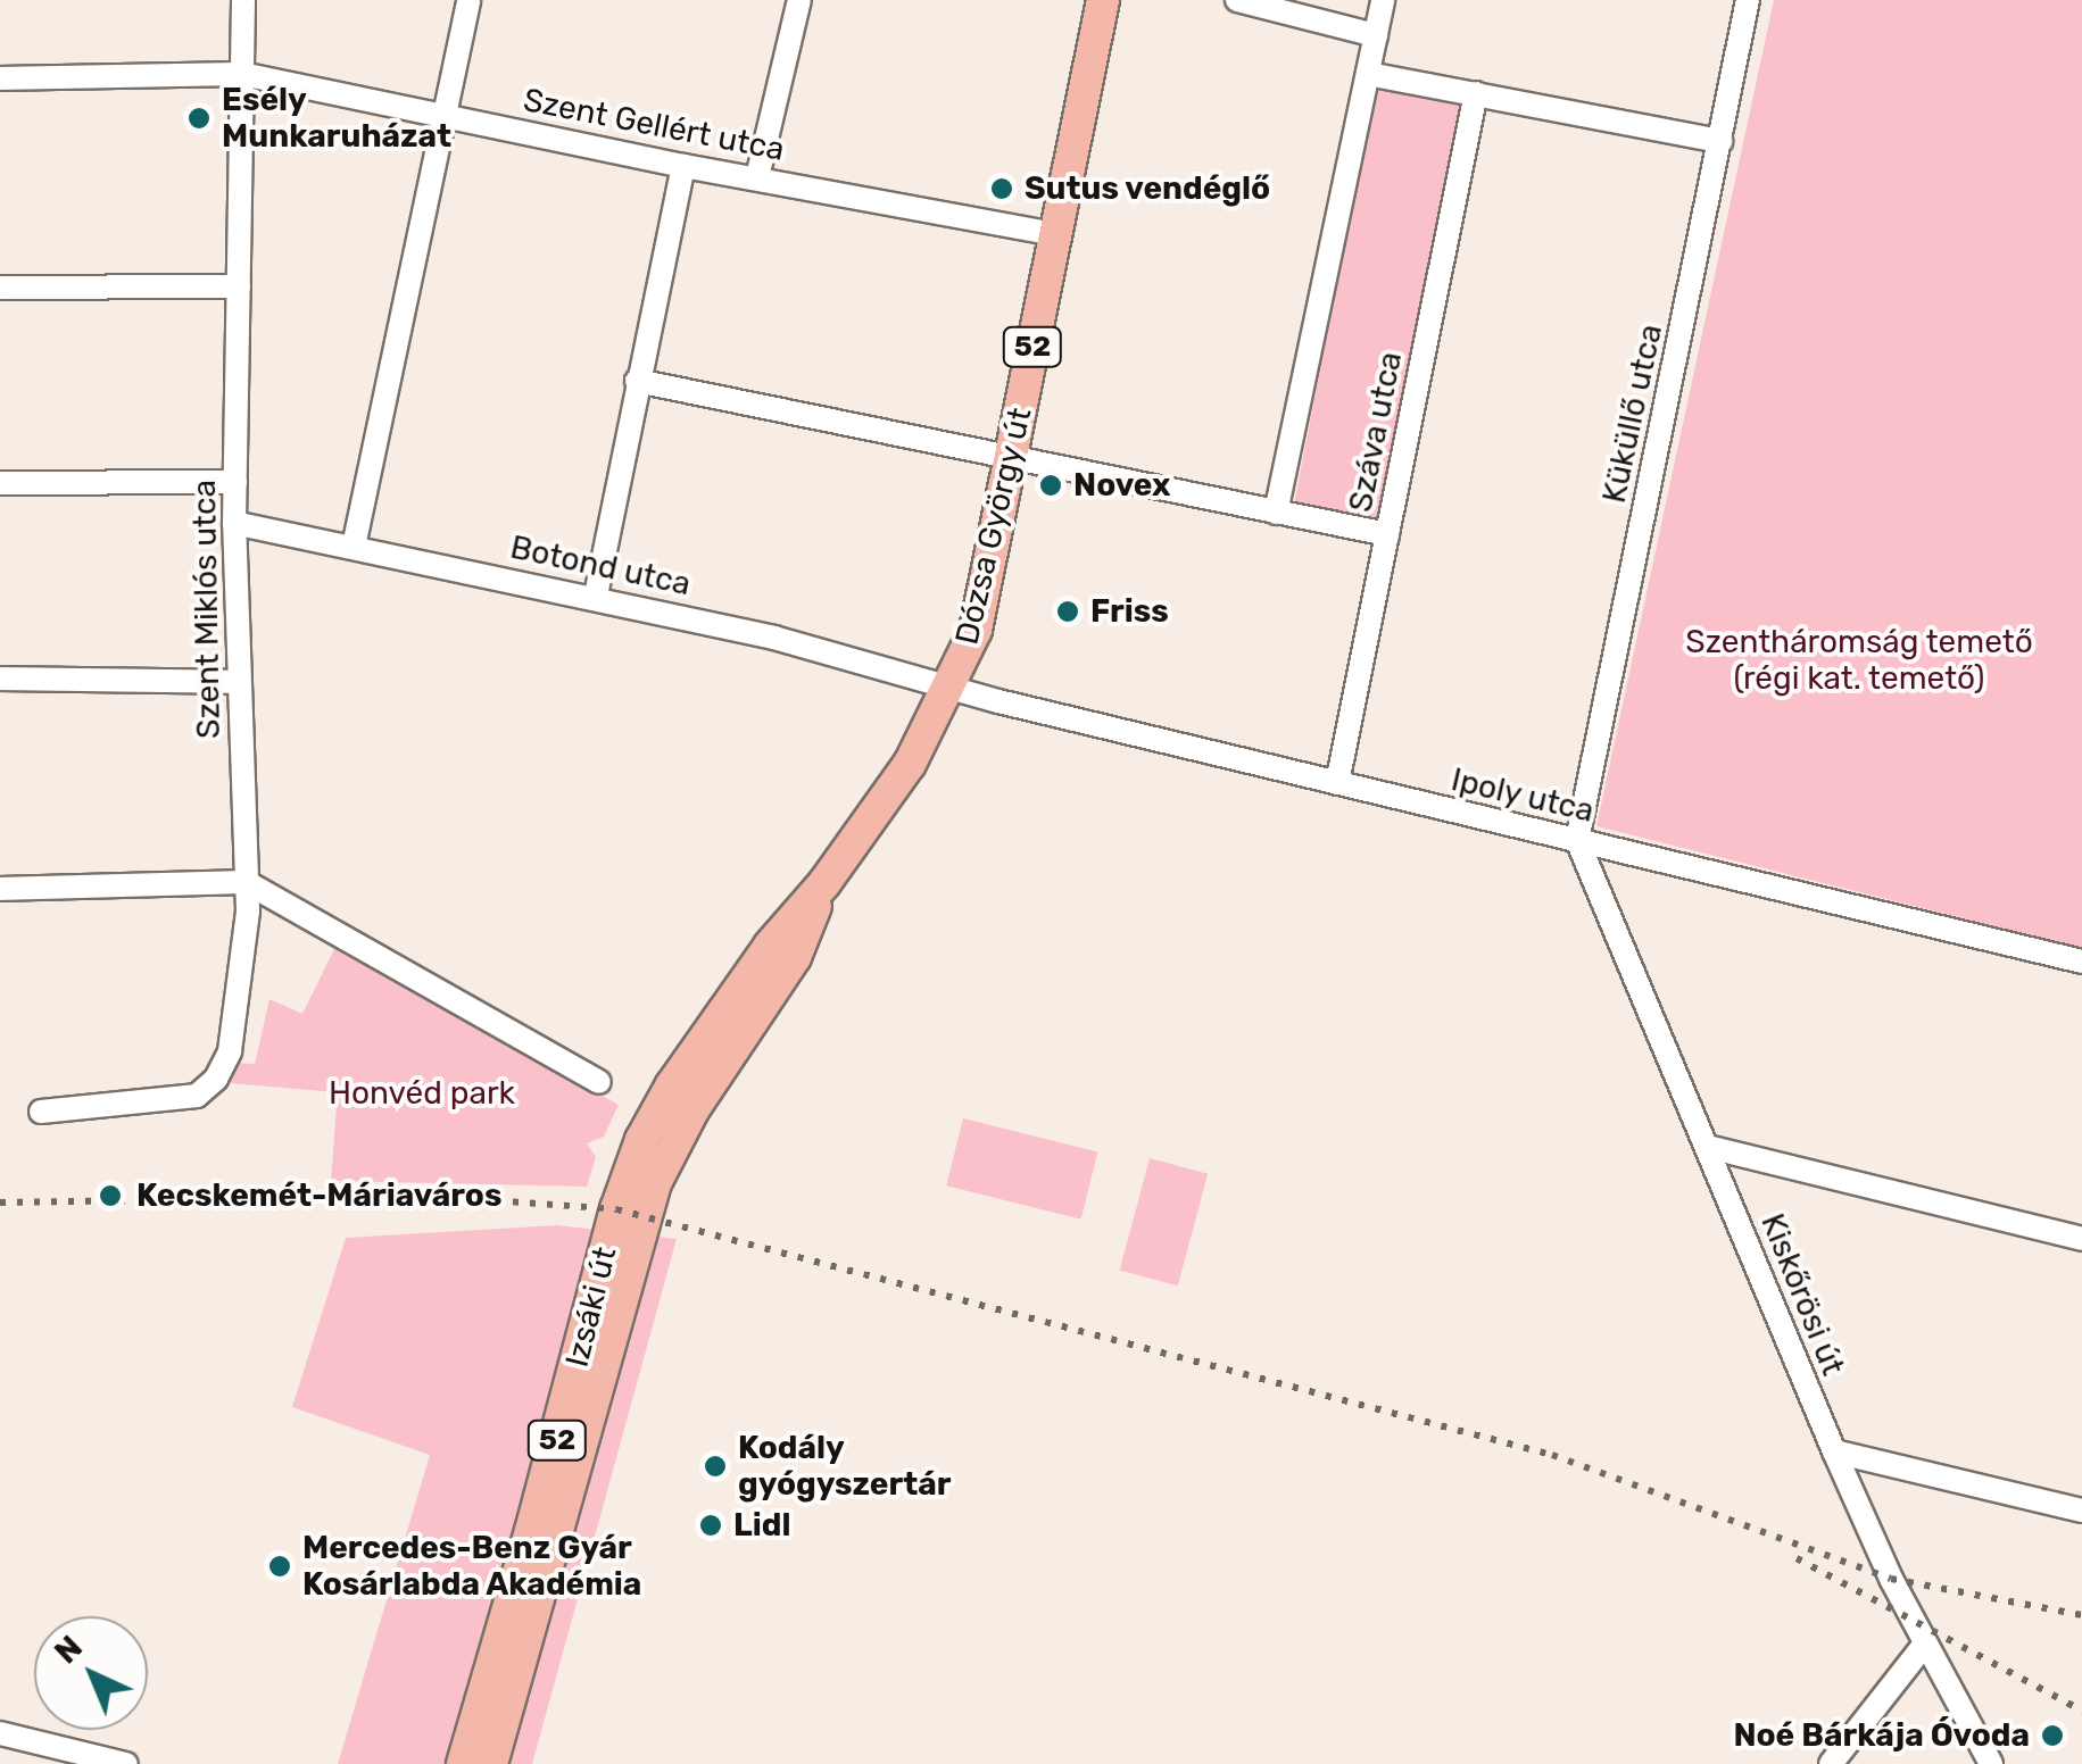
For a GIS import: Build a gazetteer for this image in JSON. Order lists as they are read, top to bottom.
{
  "streets": {
    "main road": ["52", "Dózsa György út", "Izsáki út"],
    "street": [
      "Szent Gellért utca",
      "Küküllő utca",
      "Száva utca",
      "Botond utca",
      "Szent Miklós utca",
      "Ipoly utca",
      "Kiskőrösi út"
    ]
  },
  "crossings": [
    ["Szent Gellért utca", "Dózsa György út"],
    ["Szent Gellért utca", "Szent Miklós utca"],
    ["Küküllő utca", "Ipoly utca"],
    ["Küküllő utca", "Kiskőrösi út"],
    ["Száva utca", "Ipoly utca"],
    ["Dózsa György út", "Botond utca"],
    ["Dózsa György út", "Ipoly utca"],
    ["Dózsa György út", "Izsáki út"],
    ["Botond utca", "Szent Miklós utca"],
    ["Botond utca", "Ipoly utca"],
    ["Ipoly utca", "Kiskőrösi út"]
  ],
  "parks": ["Szentháromság temető (régi kat. temető)", "Honvéd park"],
  "places": [
    "Esély Munkaruházat",
    "Sutus vendéglő",
    "Novex",
    "Friss",
    "Kecskemét-Máriaváros",
    "Kodály gyógyszertár",
    "Lidl",
    "Mercedes-Benz Gyár Kosárlabda Akadémia",
    "Noé Bárkája Óvoda"
  ],
  "north": "top left"
}
